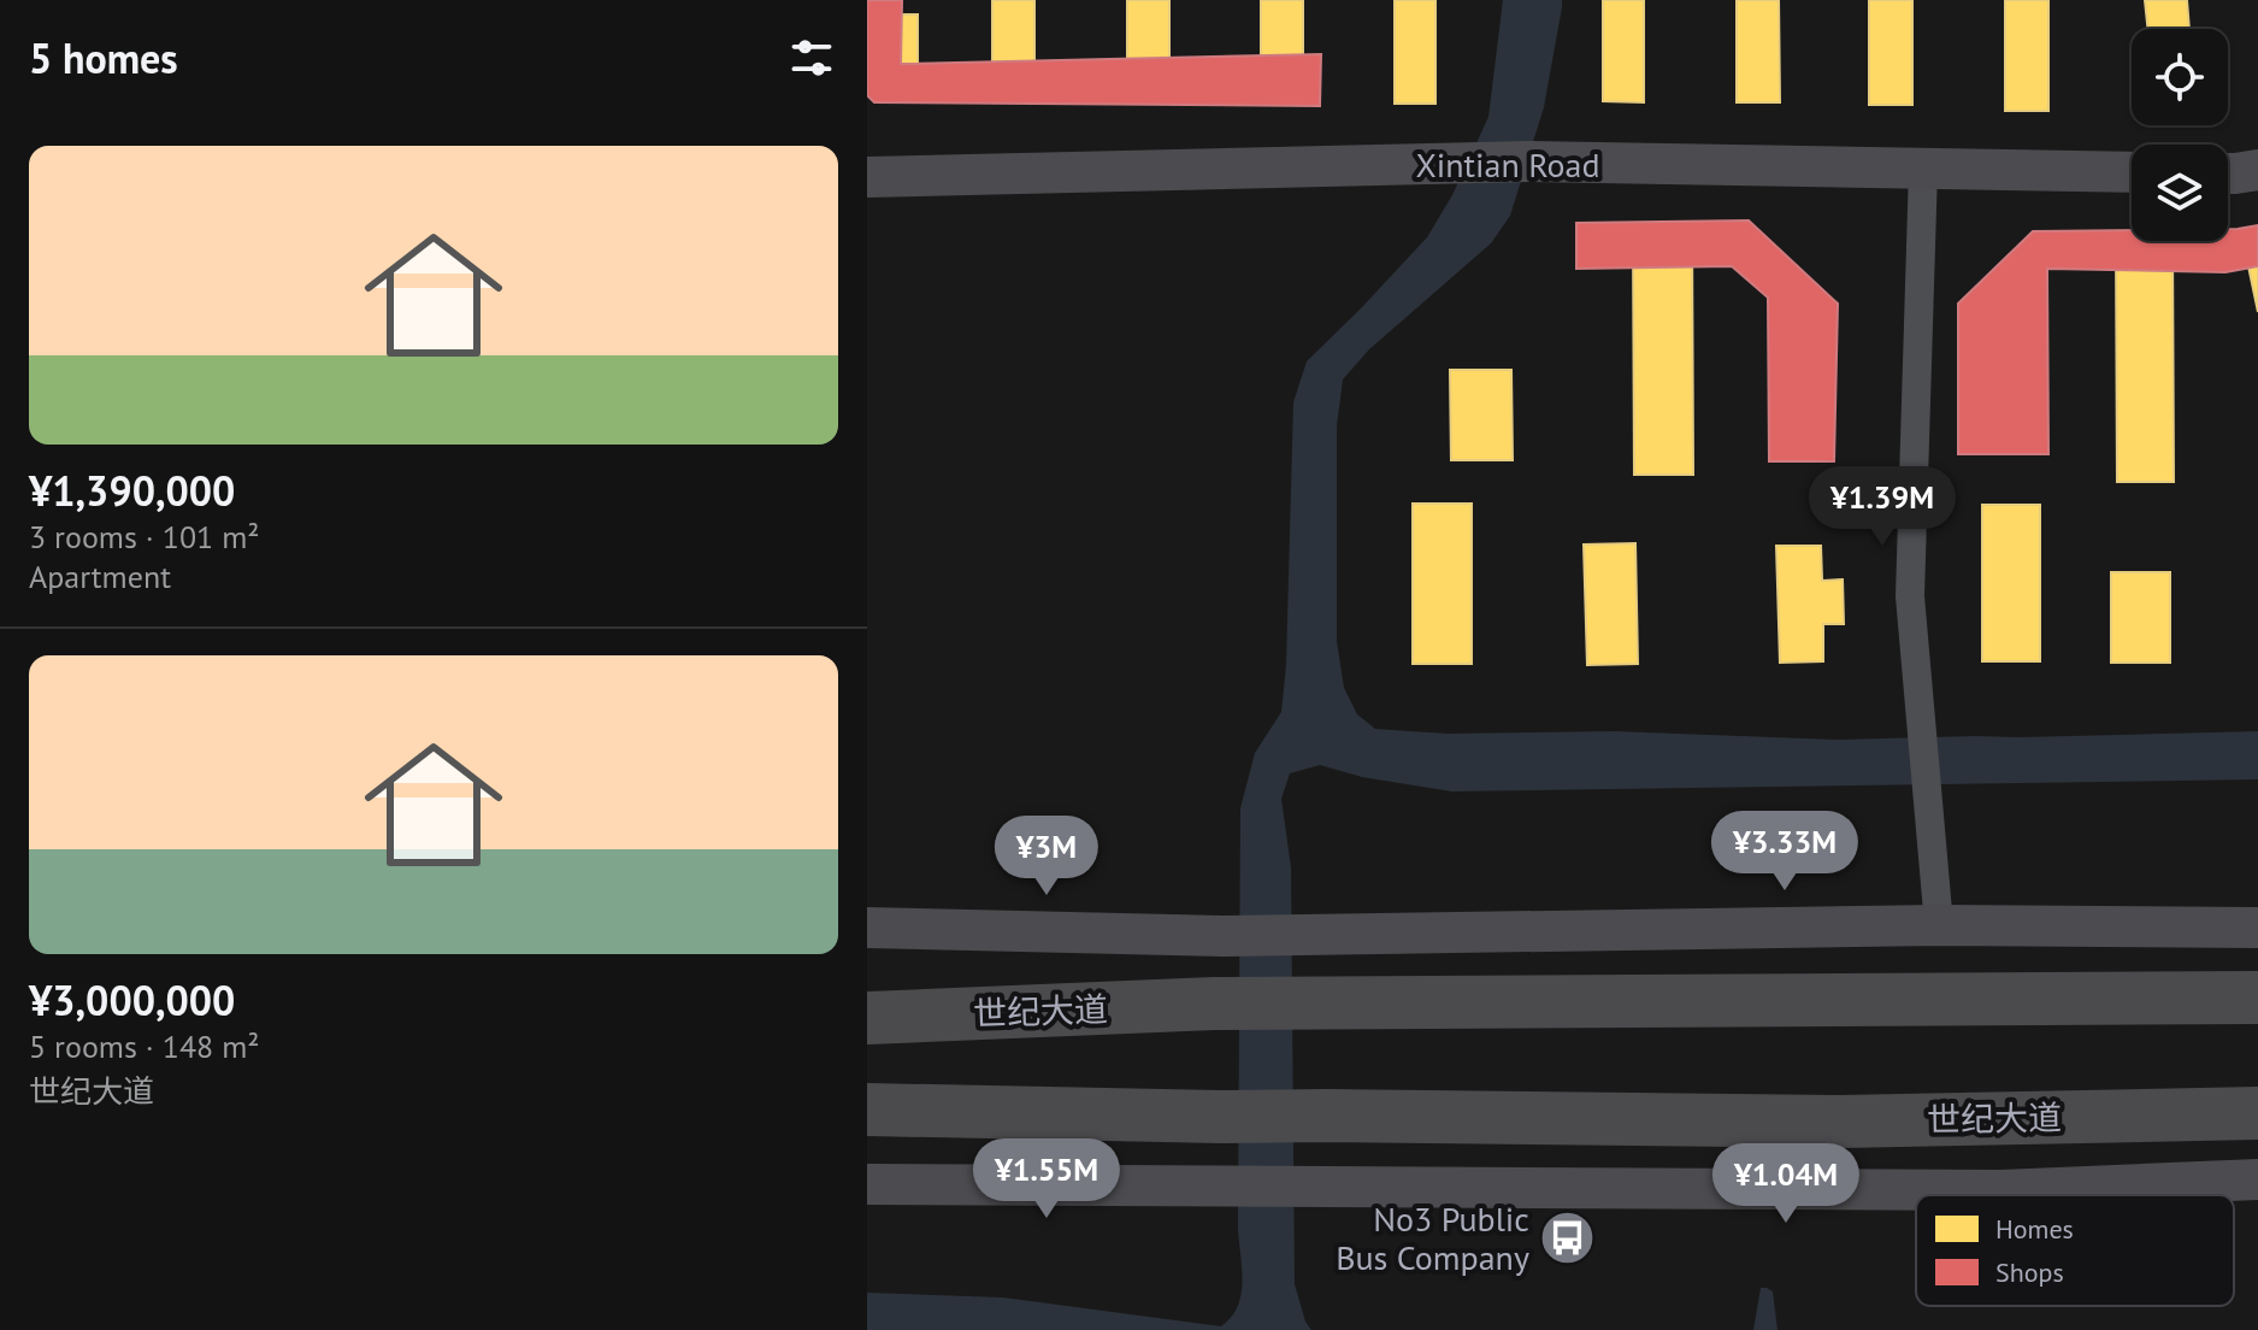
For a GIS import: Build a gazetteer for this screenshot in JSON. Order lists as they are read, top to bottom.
{
  "streets": {
    "highway": ["世纪大道"],
    "main road": ["Xintian Road"]
  },
  "places": {
    "bus stop": ["No3 Public Bus Company"]
  },
  "legend": ["Homes", "Shops"],
  "page": {
    "heading": "5 homes",
    "list": [
      {
        "name": "¥1,390,000",
        "note": "3 rooms · 101 m² · Apartment"
      },
      {
        "name": "¥3,000,000",
        "note": "5 rooms · 148 m² · 世纪大道"
      }
    ],
    "price": [
      "¥1.39M",
      "¥3.33M",
      "¥3M",
      "¥1.55M",
      "¥1.04M"
    ]
  }
}
